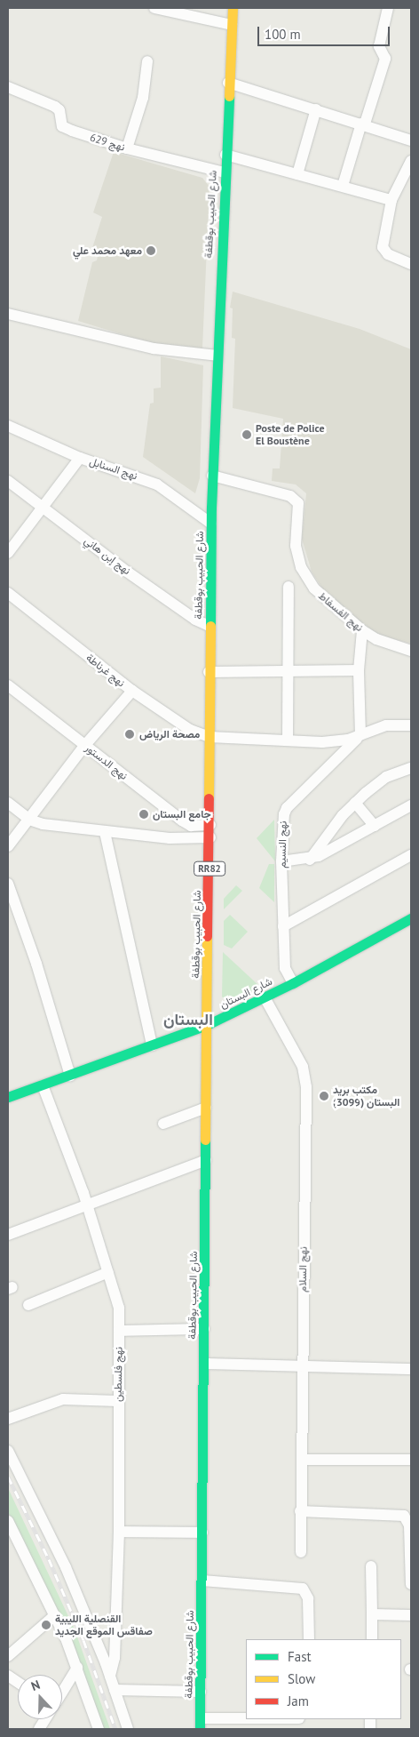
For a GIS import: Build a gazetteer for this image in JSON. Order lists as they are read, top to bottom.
{
  "streets": {
    "main road": ["شارع الحبيب بوقطفة", "RR82", "شارع البستان"],
    "street": [
      "نهج 629",
      "نهج السنابل",
      "نهج إبن هاني",
      "نهج الفسفاط",
      "نهج غرناطة",
      "نهج الدستور",
      "نهج النسيم",
      "نهج السلام",
      "نهج فلسطين"
    ]
  },
  "crossings": [
    ["نهج 629", "شارع الحبيب بوقطفة"],
    ["شارع الحبيب بوقطفة", "نهج السنابل"],
    ["شارع الحبيب بوقطفة", "نهج إبن هاني"],
    ["شارع الحبيب بوقطفة", "نهج الفسفاط"],
    ["شارع الحبيب بوقطفة", "نهج غرناطة"],
    ["شارع الحبيب بوقطفة", "نهج الدستور"],
    ["شارع الحبيب بوقطفة", "شارع البستان"],
    ["نهج غرناطة", "نهج النسيم"],
    ["نهج النسيم", "شارع البستان"],
    ["شارع البستان", "نهج السلام"],
    ["شارع البستان", "نهج فلسطين"]
  ],
  "districts": ["البستان"],
  "places": [
    "معهد محمد علي",
    "Poste de Police El Boustène",
    "مصحة الرياض",
    "جامع البستان",
    "مكتب بريد البستان (3099)",
    "القنصلية الليبية صفاقس الموقع الجديد"
  ],
  "legend": ["Fast", "Slow", "Jam"],
  "scale_bar": "100 m",
  "north": "top"
}
